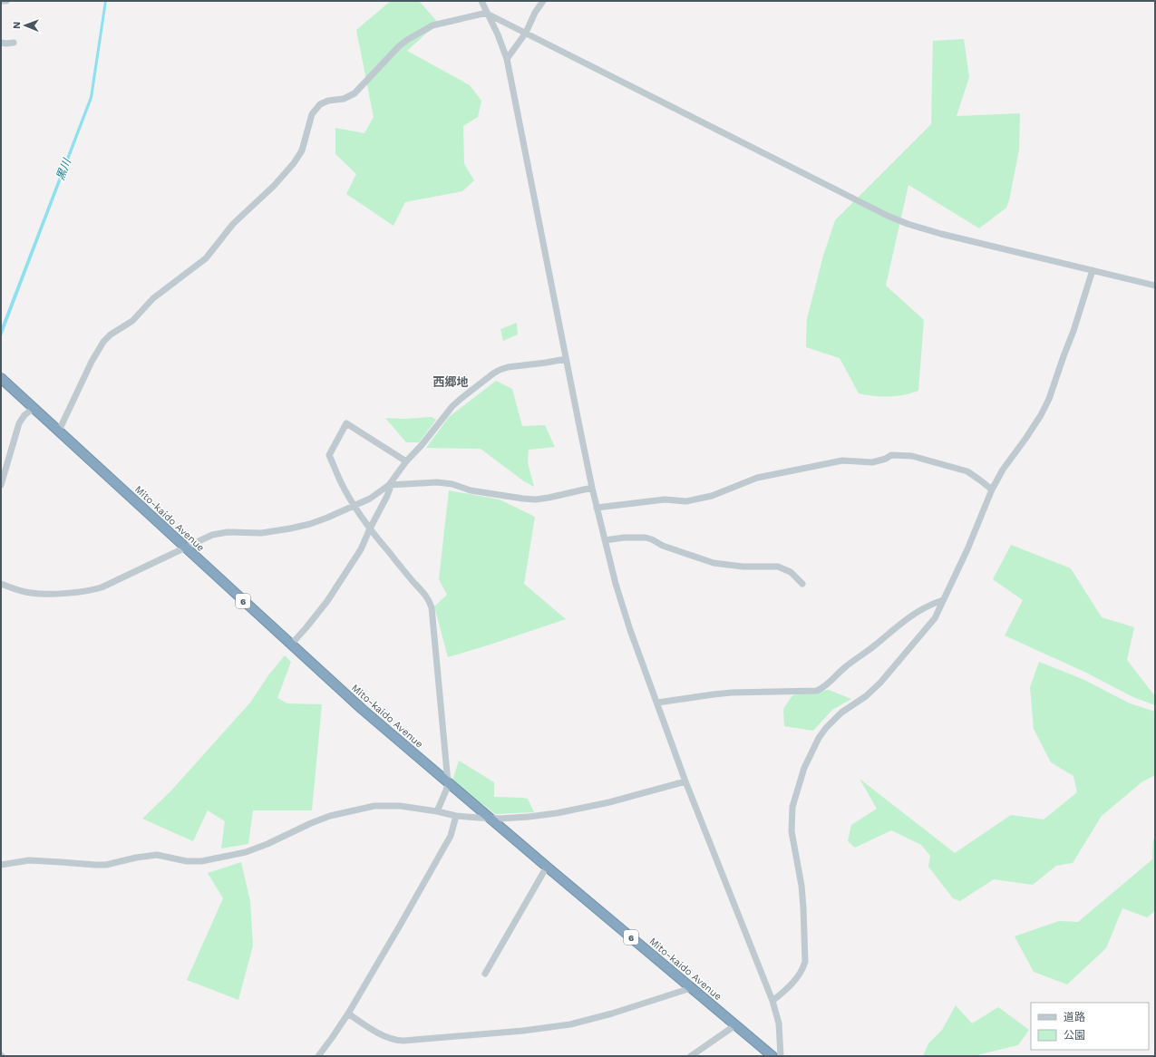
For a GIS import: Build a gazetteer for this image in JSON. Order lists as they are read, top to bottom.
{
  "streets": {
    "highway": ["Mito-kaido Avenue", "6"]
  },
  "districts": ["西郷地"],
  "water": ["黒川"],
  "legend": ["道路", "公園"],
  "north": "left"
}
